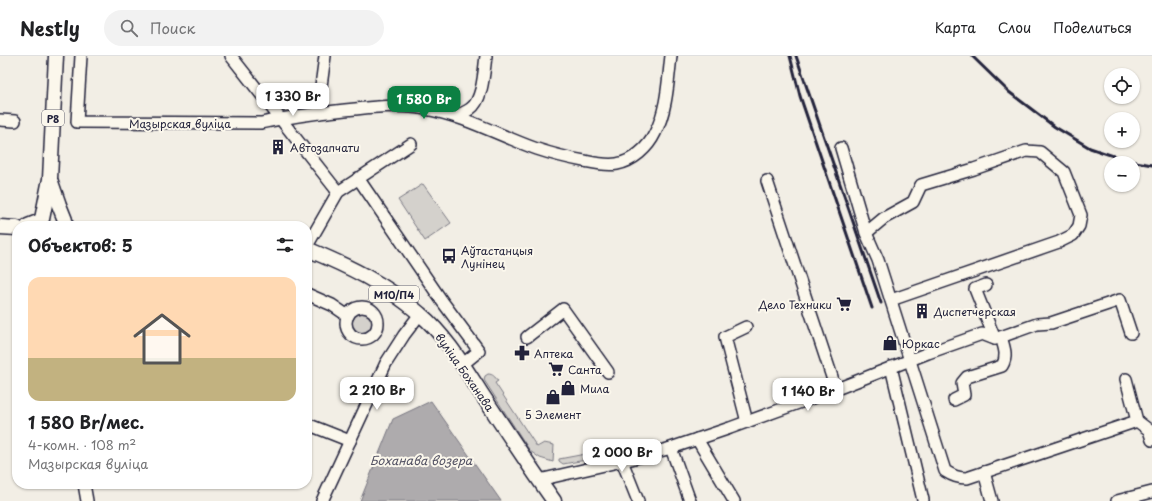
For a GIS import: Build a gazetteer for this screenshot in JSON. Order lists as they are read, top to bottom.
{
  "streets": {
    "main road": ["Р8", "М10/П4", "вуліца Боханава"],
    "street": ["Мазырская вуліца"]
  },
  "water": ["Боханава возера"],
  "places": {
    "building": ["Автозапчати", "Диспетчерская"],
    "bus stop": ["Аўтастанцыя Лунінец"],
    "supermarket": ["Дело Техники", "Санта"],
    "shop": ["Юркас", "Мила", "5 Элемент"],
    "pharmacy": ["Аптека"]
  },
  "page": {
    "header": "Nestly",
    "search": "Поиск",
    "nav": ["Карта", "Слои", "Поделиться"],
    "map_buttons": ["+", "−"],
    "price": [
      "1 330 Br",
      "1 580 Br",
      "2 210 Br",
      "1 140 Br",
      "2 000 Br"
    ],
    "heading": "Объектов: 5",
    "list": [
      {
        "name": "1 580 Br/мес.",
        "note": "4-комн. · 108 m² · Мазырская вуліца"
      }
    ]
  }
}
